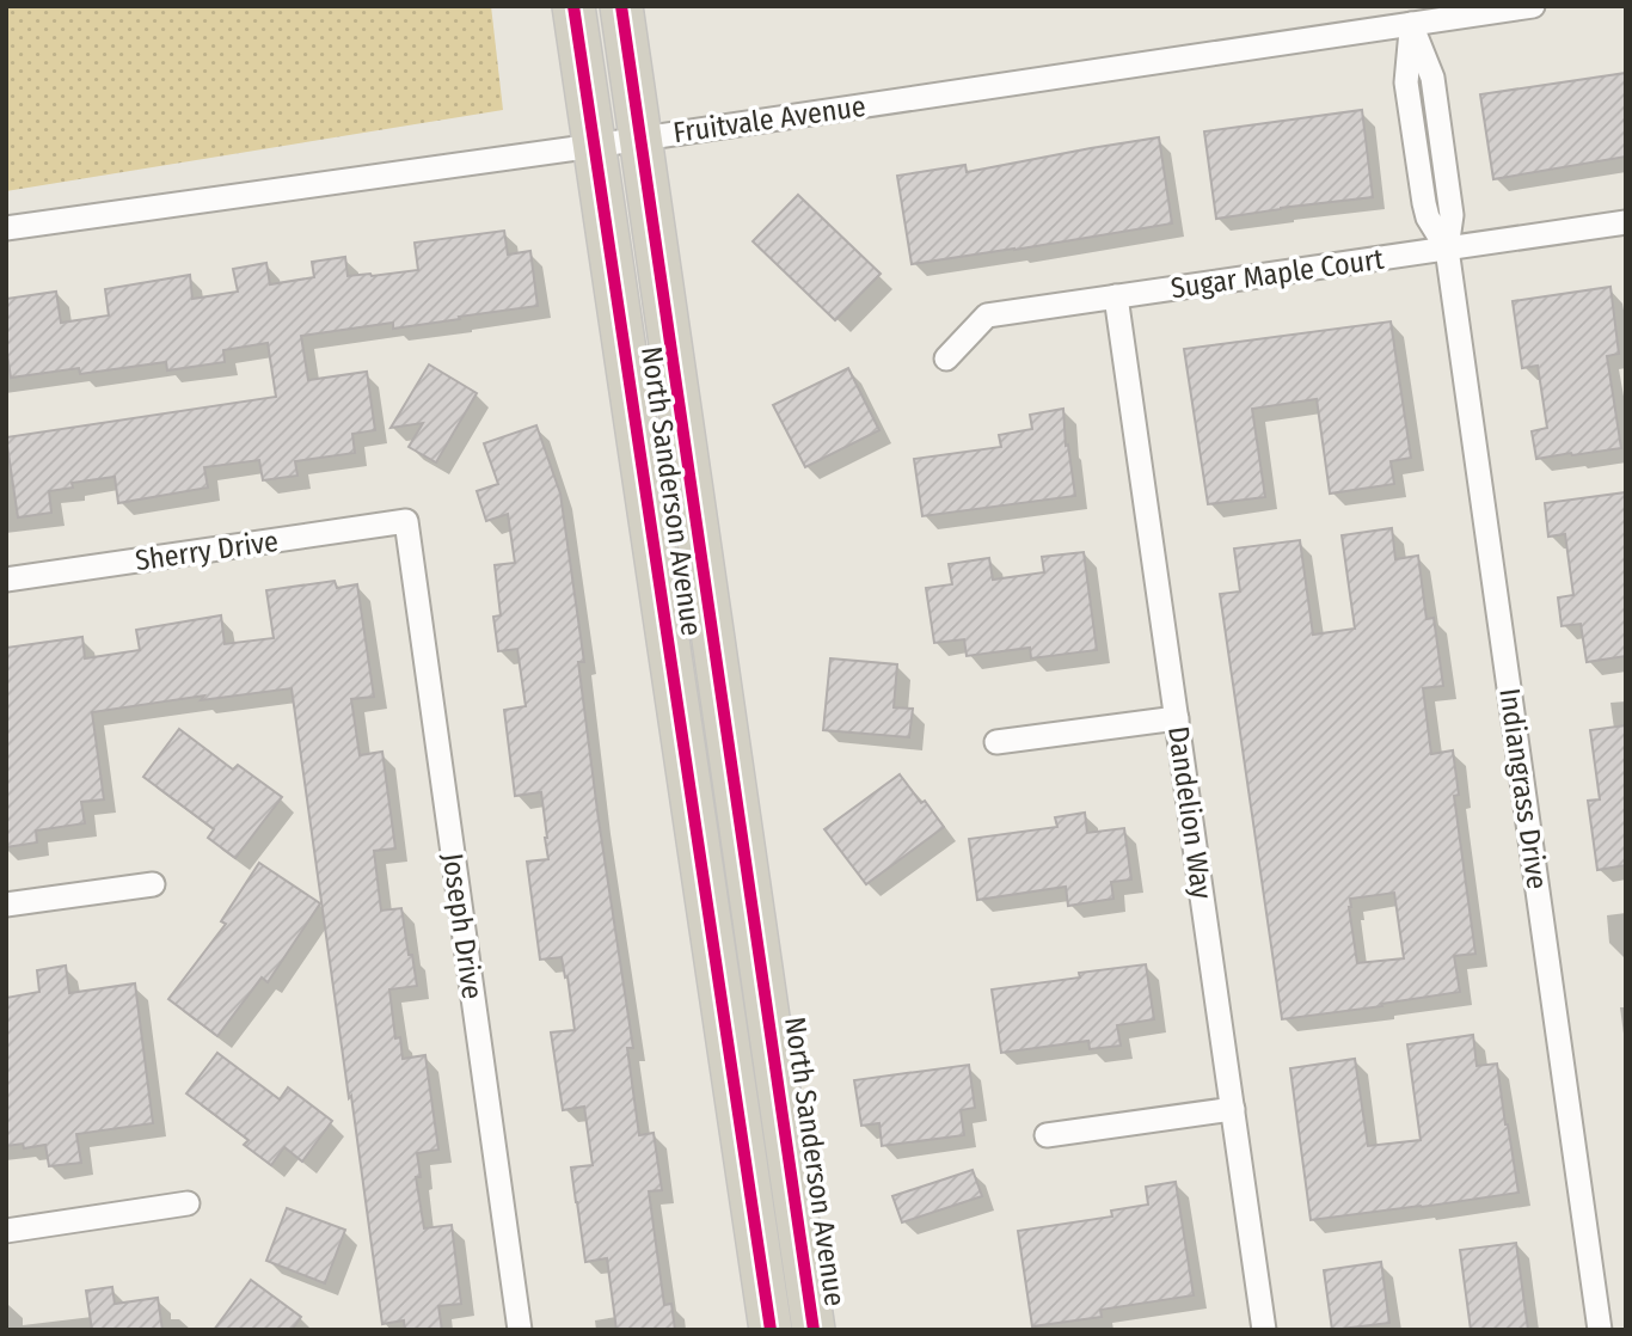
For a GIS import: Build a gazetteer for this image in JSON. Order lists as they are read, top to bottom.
{
  "streets": {
    "highway": ["North Sanderson Avenue"],
    "street": [
      "Fruitvale Avenue",
      "Sugar Maple Court",
      "Sherry Drive",
      "Indiangrass Drive",
      "Dandelion Way",
      "Joseph Drive"
    ]
  },
  "crossings": [
    ["Fruitvale Avenue", "North Sanderson Avenue"],
    ["Fruitvale Avenue", "Indiangrass Drive"],
    ["Sugar Maple Court", "Indiangrass Drive"],
    ["Sugar Maple Court", "Dandelion Way"],
    ["Sherry Drive", "Joseph Drive"]
  ]
}
